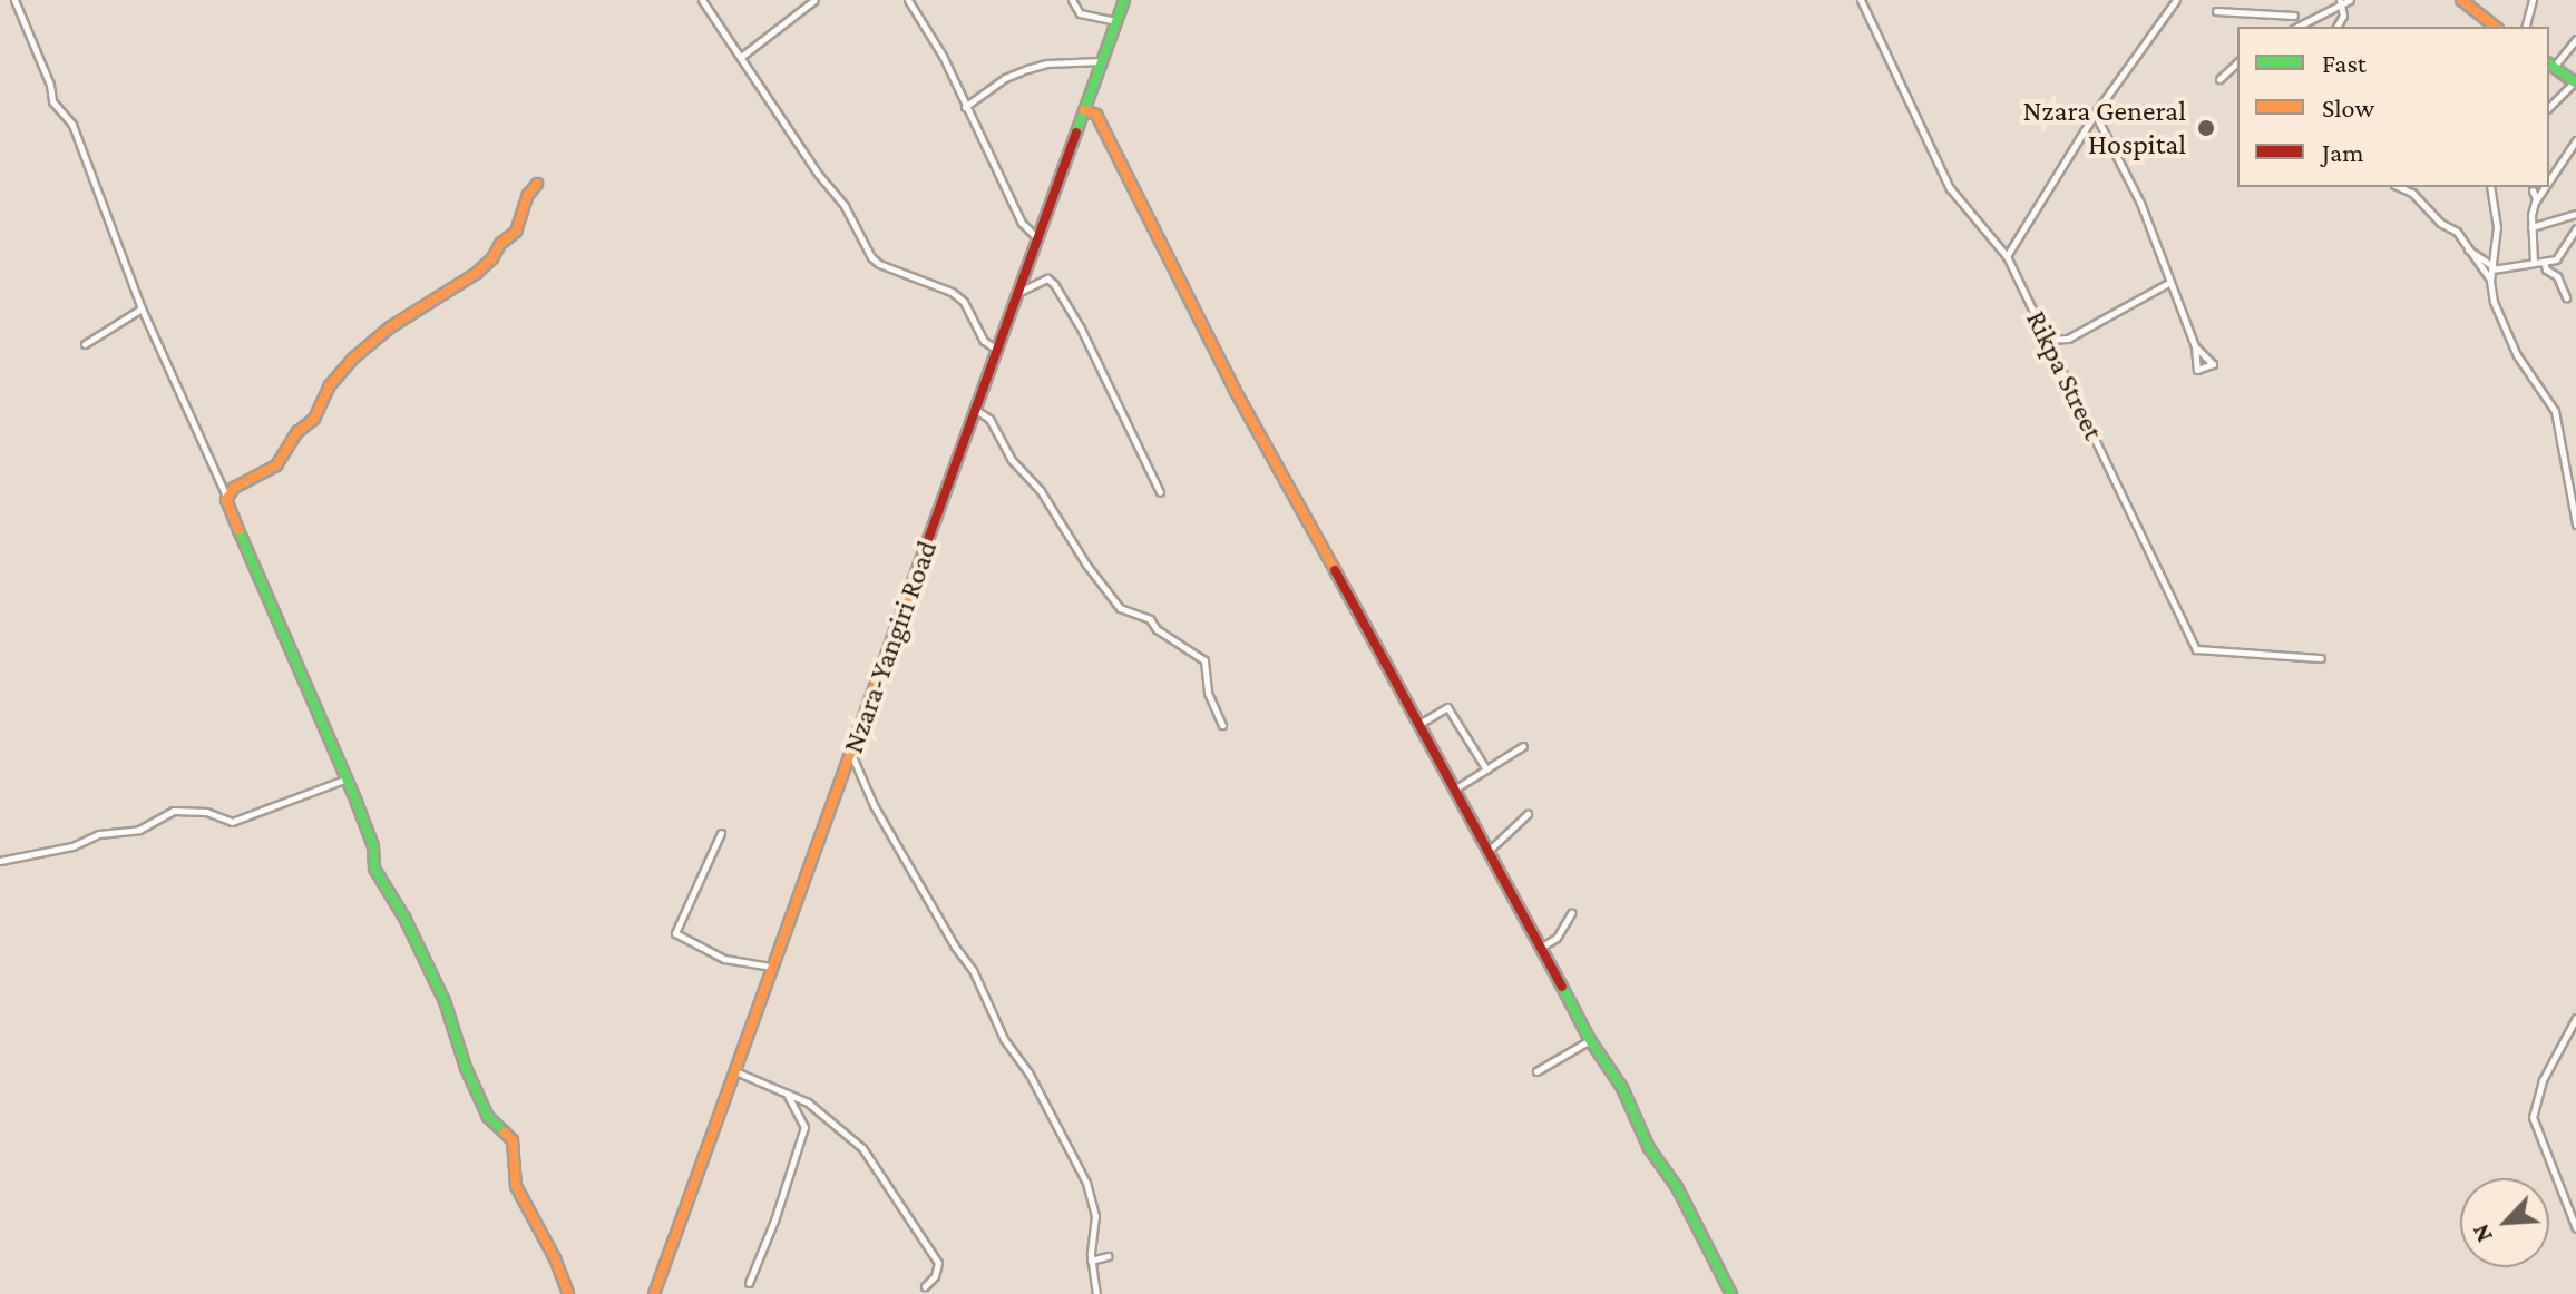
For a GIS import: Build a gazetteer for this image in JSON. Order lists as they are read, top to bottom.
{
  "streets": {
    "street": ["Rikpa Street", "Nzara-Yangiri Road"]
  },
  "places": ["Nzara General Hospital"],
  "legend": ["Fast", "Slow", "Jam"],
  "north": "bottom left"
}
